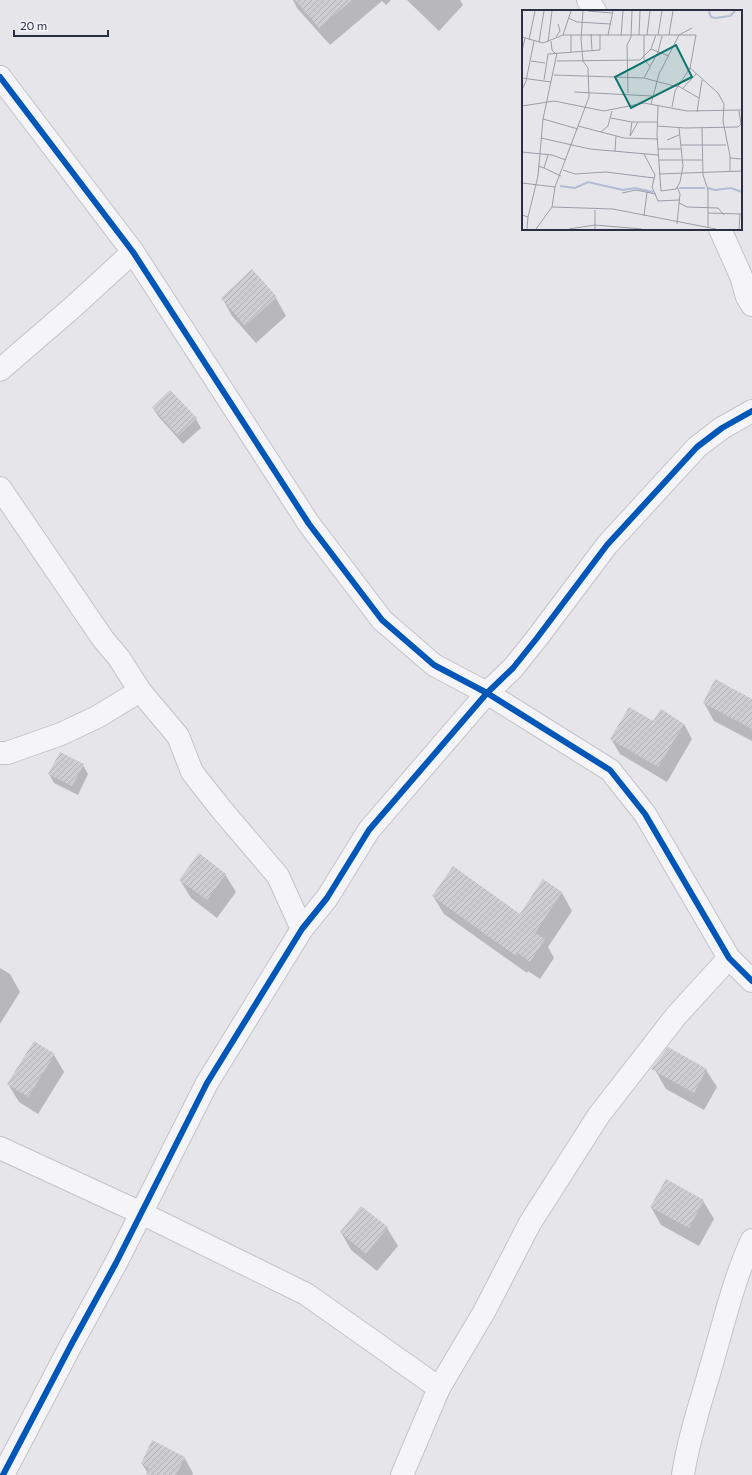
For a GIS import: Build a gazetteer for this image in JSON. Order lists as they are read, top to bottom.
{
  "scale_bar": "20 m"
}
